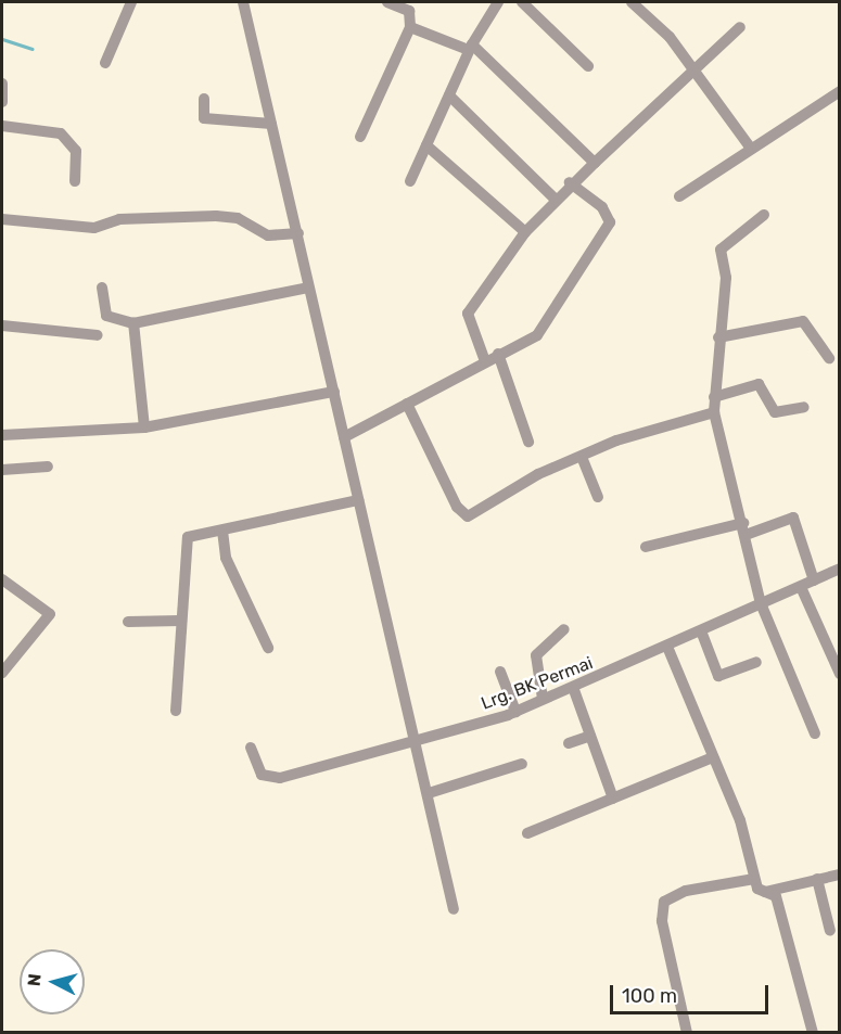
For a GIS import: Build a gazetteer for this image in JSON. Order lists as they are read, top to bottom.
{
  "streets": {
    "street": ["Lrg. BK Permai"]
  },
  "scale_bar": "100 m",
  "north": "left"
}
